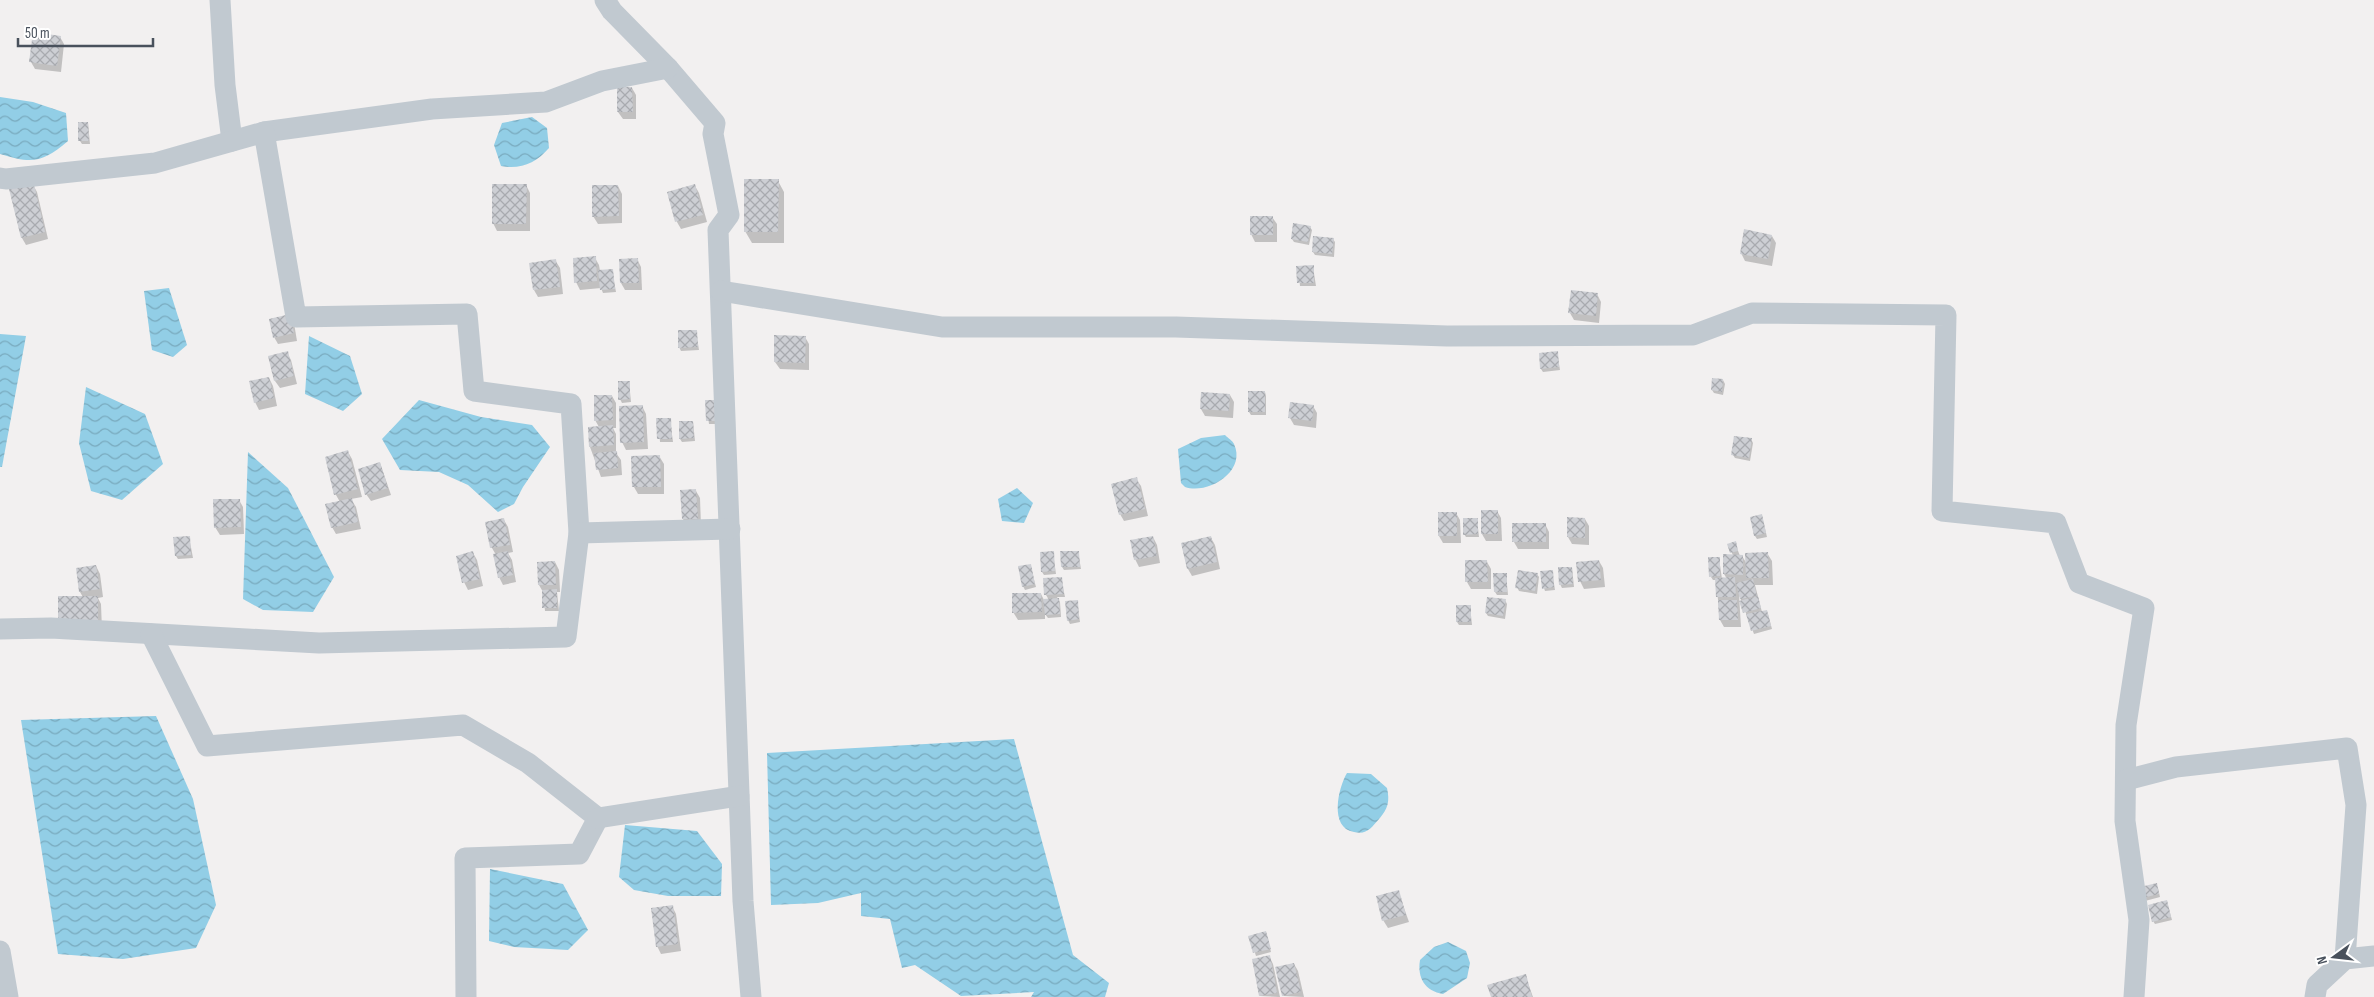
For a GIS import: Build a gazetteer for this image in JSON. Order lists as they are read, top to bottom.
{
  "scale_bar": "50 m",
  "north": "left"
}
